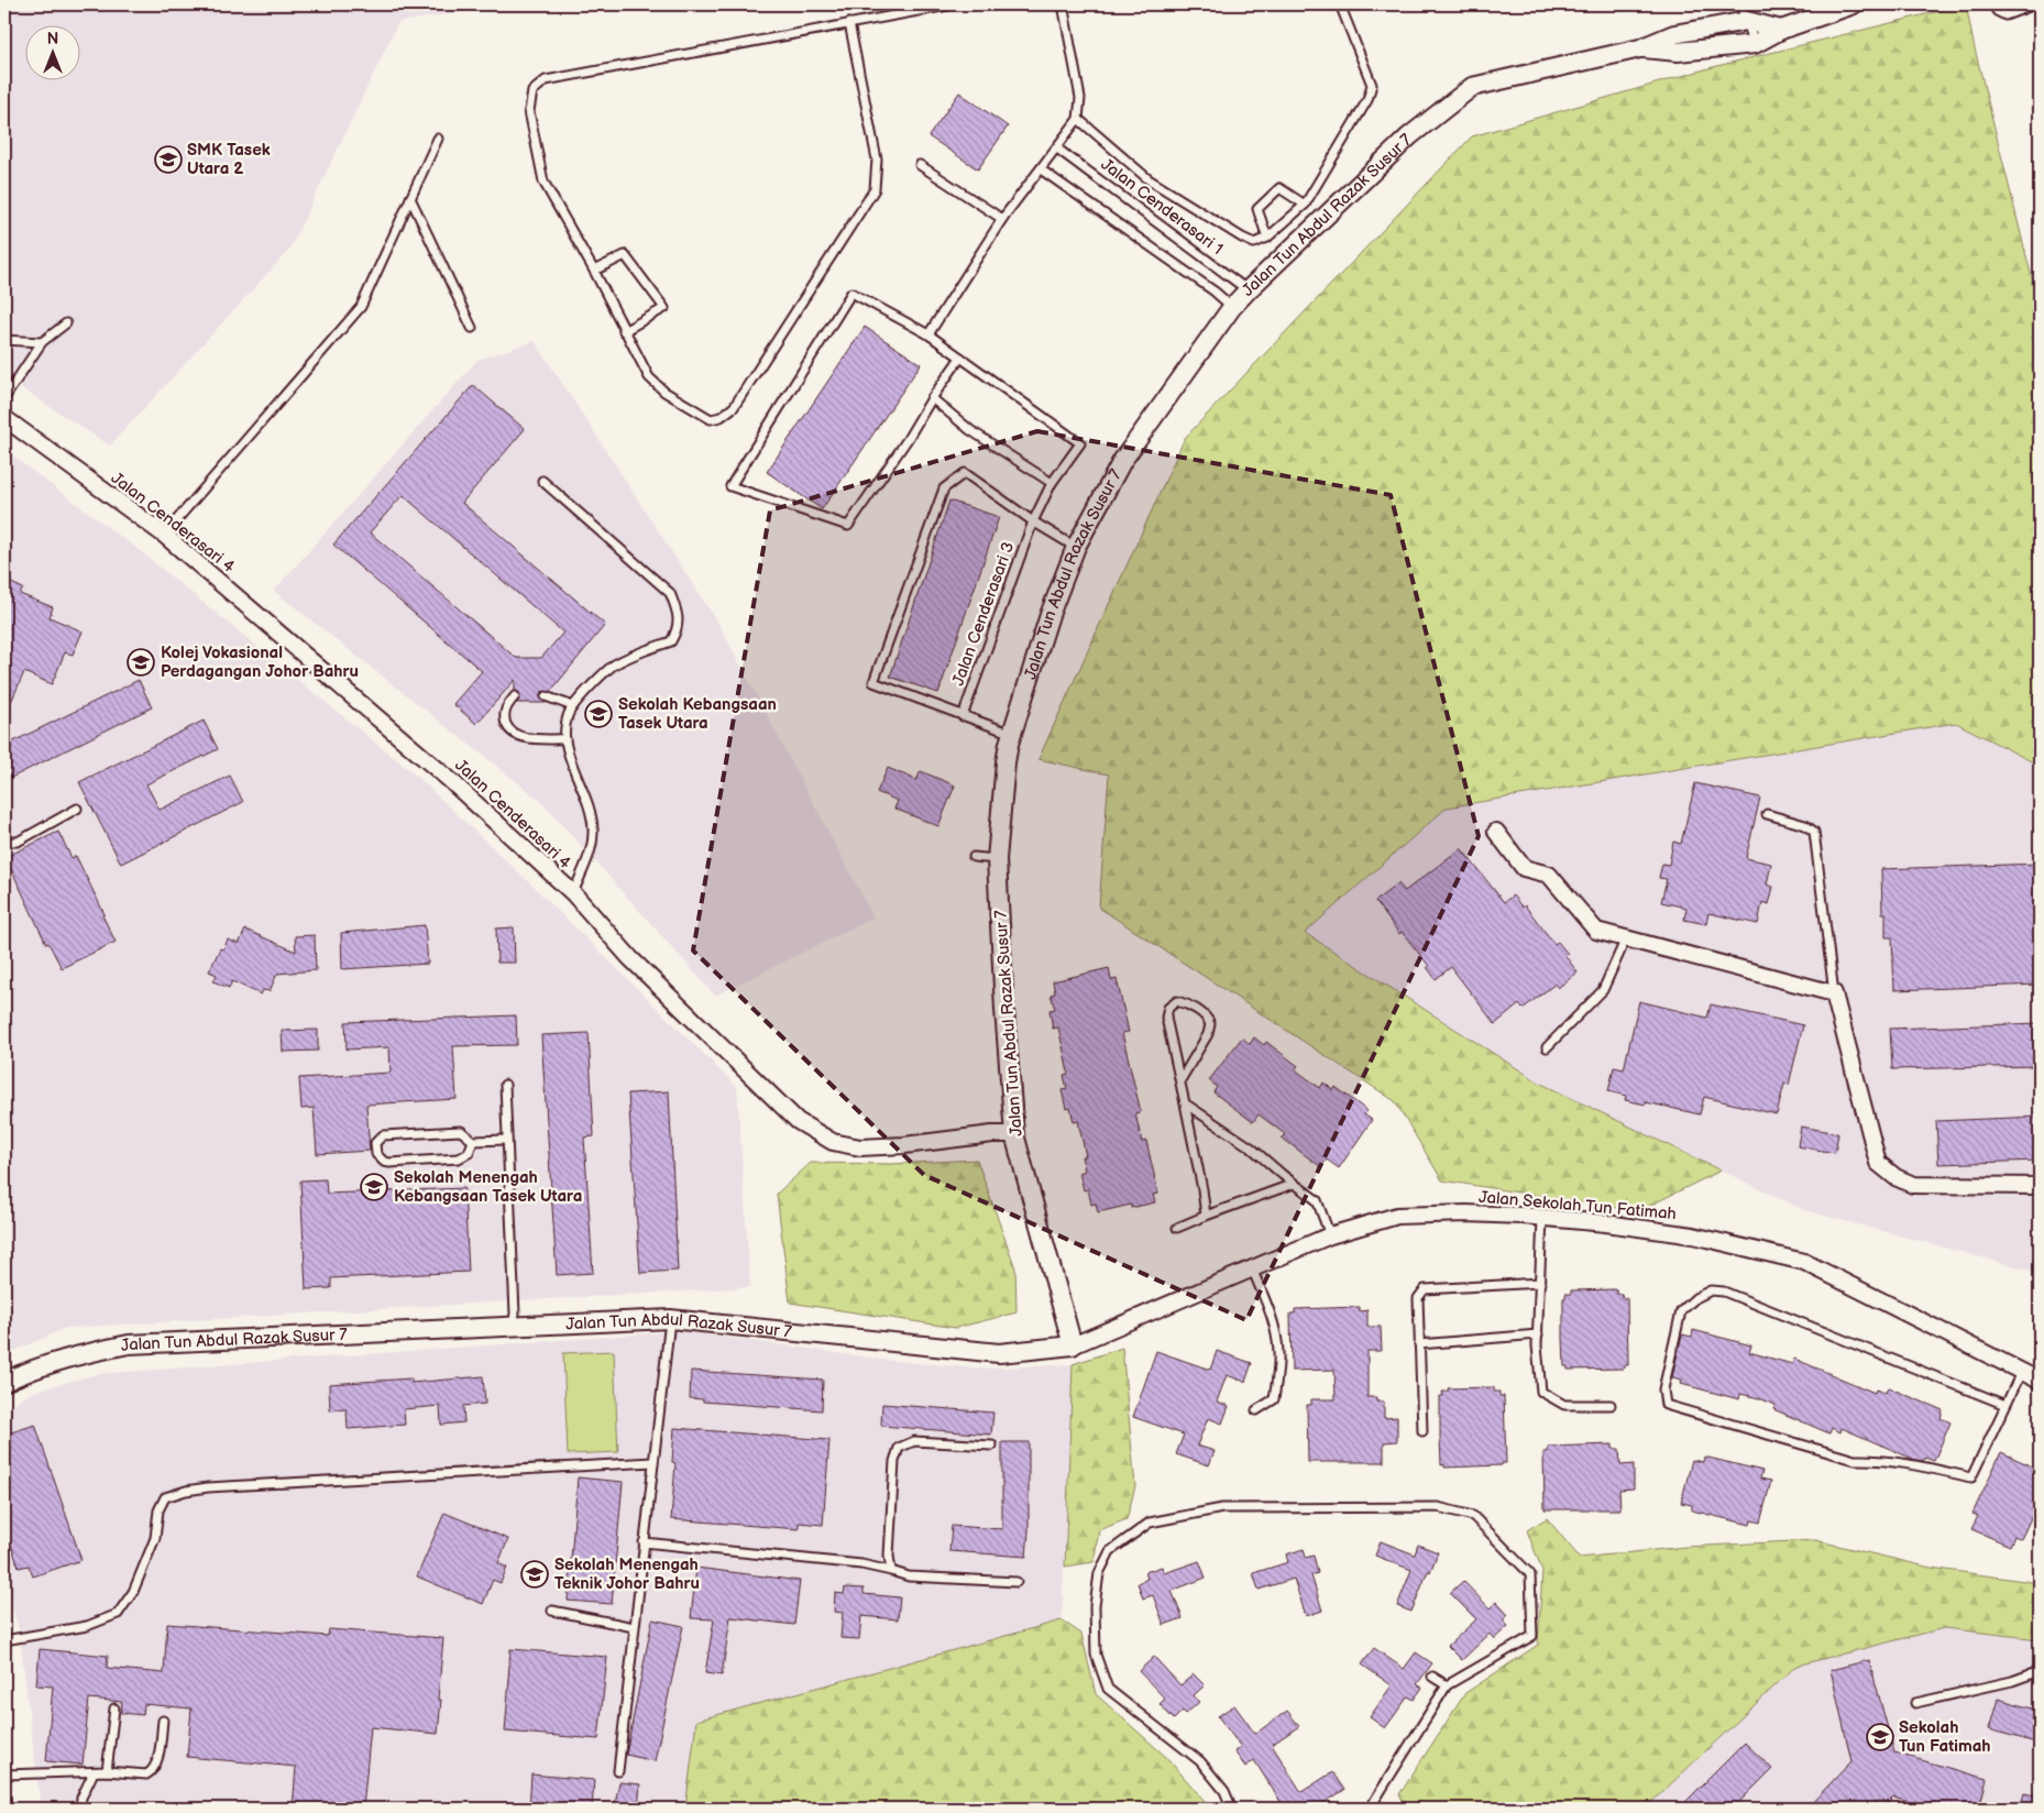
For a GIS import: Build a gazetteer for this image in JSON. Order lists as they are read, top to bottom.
{
  "streets": {
    "street": ["Jalan Tun Abdul Razak Susur 7", "Jalan Cenderasari 4", "Jalan Sekolah Tun Fatimah"],
    "lane": ["Jalan Cenderasari 1", "Jalan Cenderasari 3"]
  },
  "crossings": [
    ["Jalan Cenderasari 1", "Jalan Tun Abdul Razak Susur 7"],
    ["Jalan Tun Abdul Razak Susur 7", "Jalan Cenderasari 4"],
    ["Jalan Tun Abdul Razak Susur 7", "Jalan Sekolah Tun Fatimah"]
  ],
  "places": {
    "school or university": [
      "SMK Tasek Utara 2",
      "Kolej Vokasional Perdagangan Johor Bahru",
      "Sekolah Kebangsaan Tasek Utara",
      "Sekolah Menengah Kebangsaan Tasek Utara",
      "Sekolah Menengah Teknik Johor Bahru",
      "Sekolah Tun Fatimah"
    ]
  },
  "north": "top"
}
